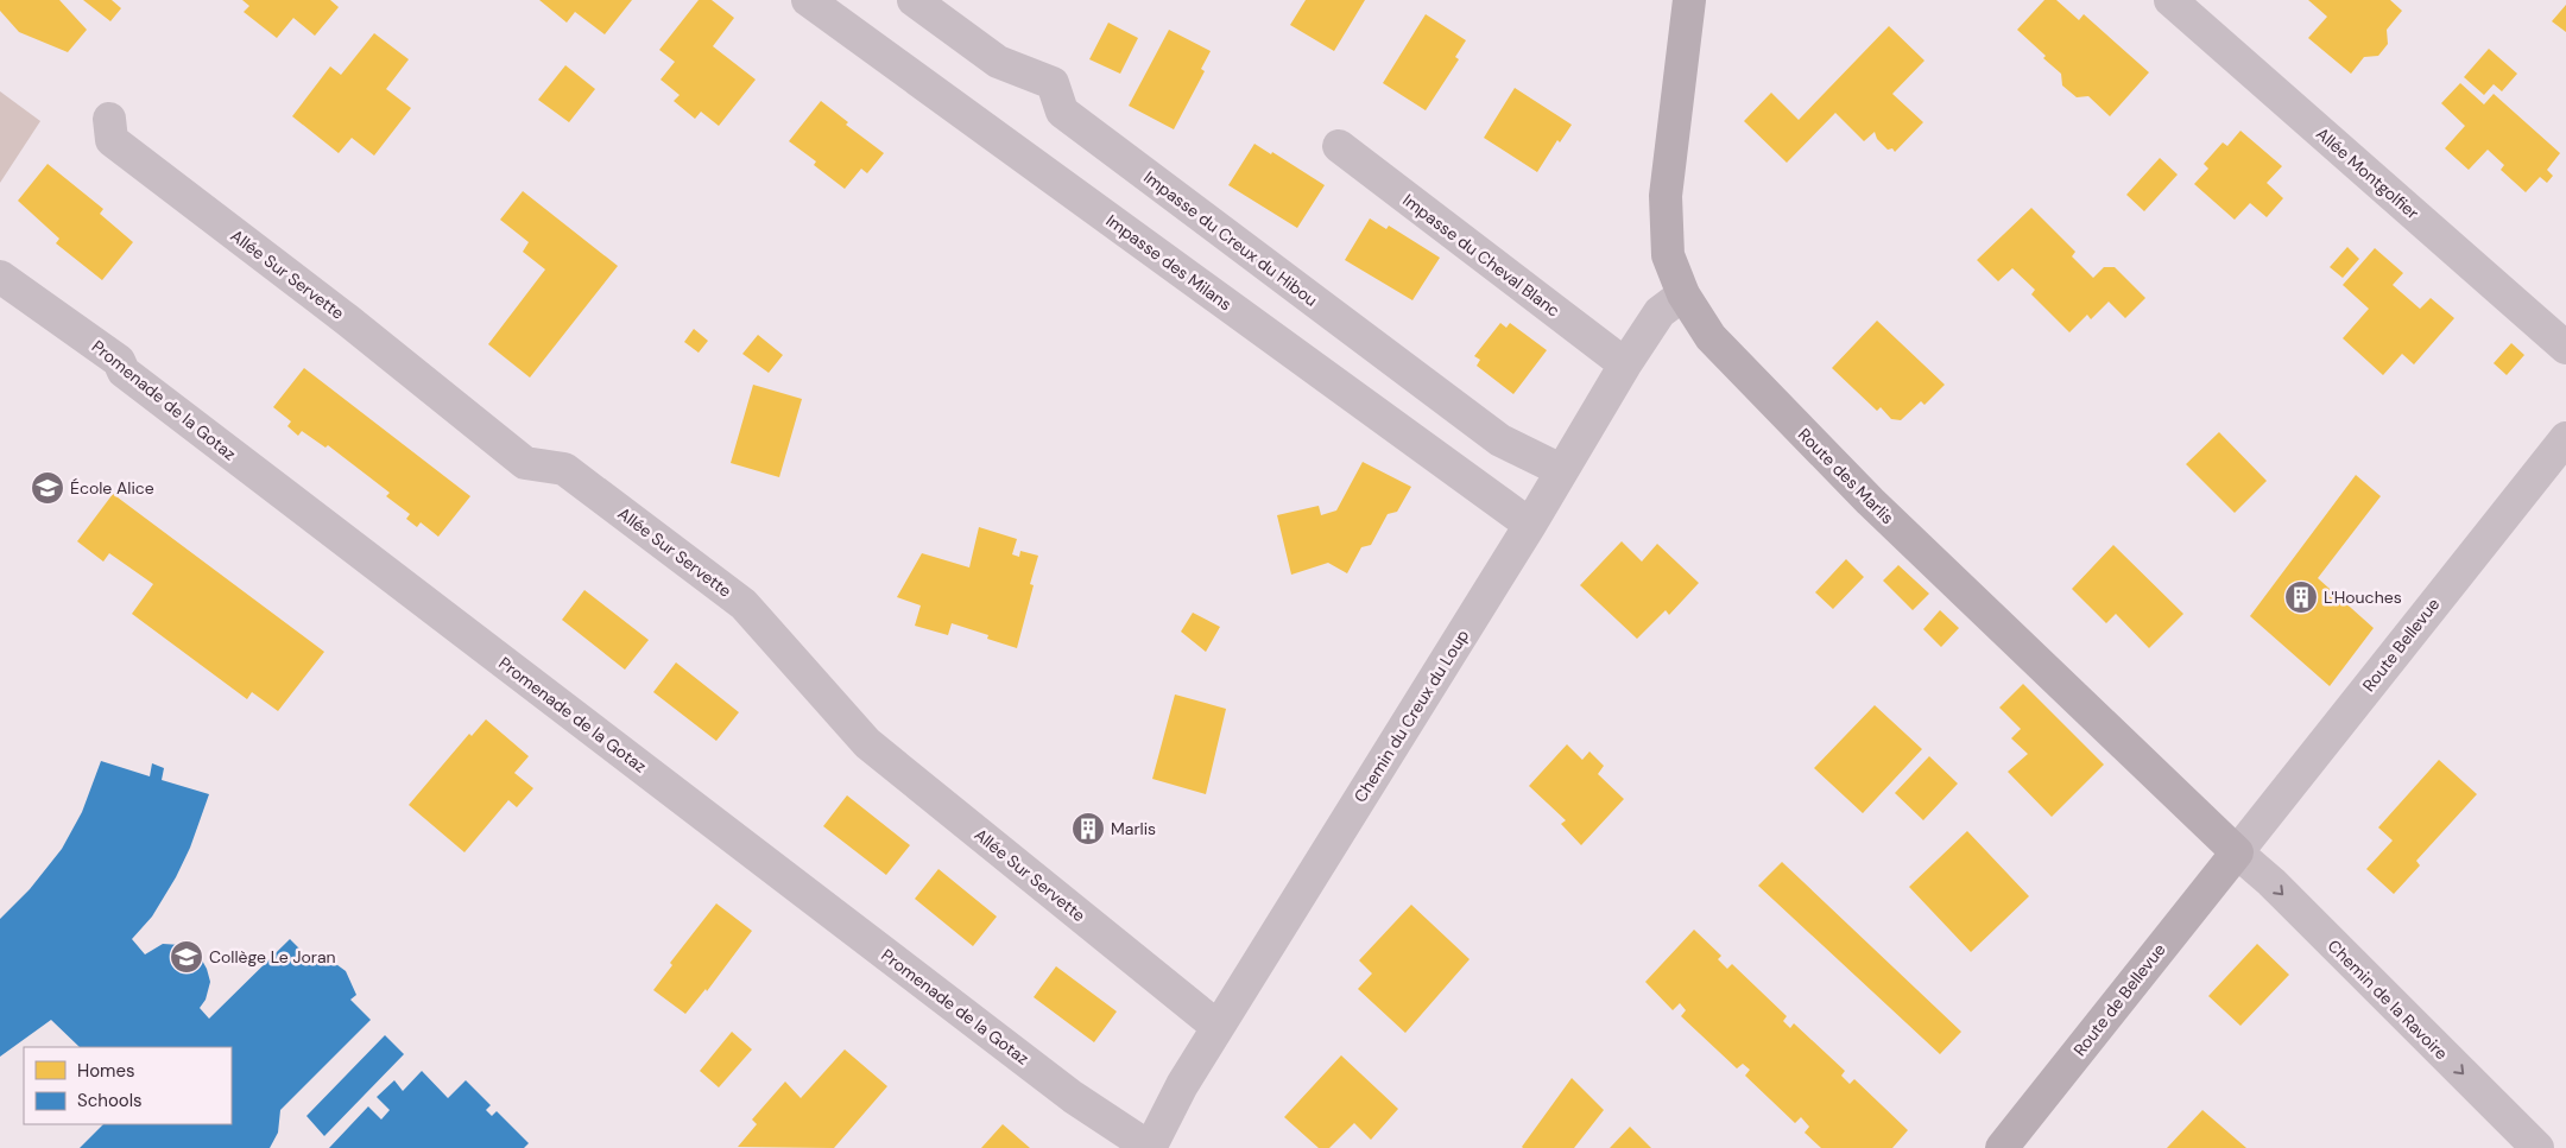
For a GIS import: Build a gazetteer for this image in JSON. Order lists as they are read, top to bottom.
{
  "streets": {
    "street": [
      "Allée Montgolfier",
      "Impasse du Creux du Hibou",
      "Impasse du Cheval Blanc",
      "Impasse des Milans",
      "Allée Sur Servette",
      "Promenade de la Gotaz",
      "Route des Marlis",
      "Route Bellevue",
      "Chemin du Creux du Loup",
      "Route de Bellevue",
      "Chemin de la Ravoire"
    ]
  },
  "crossings": [
    ["Impasse du Creux du Hibou", "Chemin du Creux du Loup"],
    ["Impasse du Cheval Blanc", "Chemin du Creux du Loup"],
    ["Impasse des Milans", "Chemin du Creux du Loup"],
    ["Allée Sur Servette", "Chemin du Creux du Loup"],
    ["Promenade de la Gotaz", "Chemin du Creux du Loup"],
    ["Route des Marlis", "Route Bellevue"],
    ["Route des Marlis", "Chemin du Creux du Loup"],
    ["Route des Marlis", "Route de Bellevue"],
    ["Route des Marlis", "Chemin de la Ravoire"],
    ["Route Bellevue", "Route de Bellevue"],
    ["Route Bellevue", "Chemin de la Ravoire"],
    ["Route de Bellevue", "Chemin de la Ravoire"]
  ],
  "one_way": ["Chemin de la Ravoire"],
  "places": {
    "school or university": ["École Alice", "Collège Le Joran"],
    "building": ["L'Houches", "Marlis"]
  },
  "legend": ["Homes", "Schools"]
}
